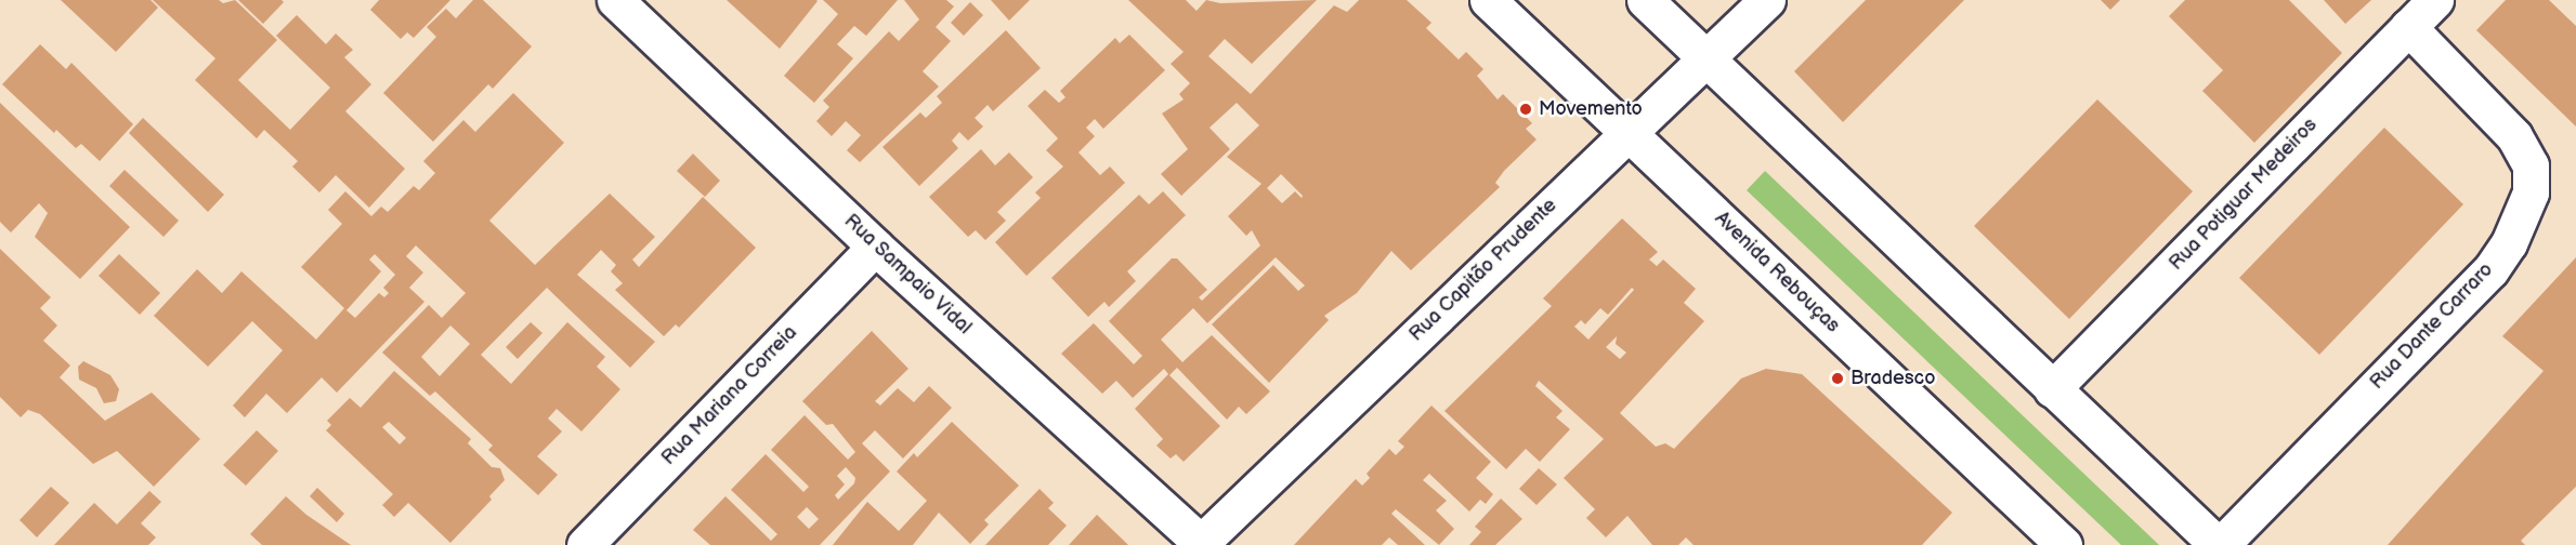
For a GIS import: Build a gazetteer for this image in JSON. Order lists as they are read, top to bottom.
{
  "streets": {
    "street": [
      "Rua Potiguar Medeiros",
      "Rua Capitão Prudente",
      "Avenida Rebouças",
      "Rua Sampaio Vidal",
      "Rua Dante Carraro",
      "Rua Mariana Correia"
    ]
  },
  "crossings": [
    ["Rua Potiguar Medeiros", "Rua Dante Carraro"],
    ["Rua Capitão Prudente", "Avenida Rebouças"],
    ["Rua Capitão Prudente", "Rua Sampaio Vidal"],
    ["Rua Sampaio Vidal", "Rua Mariana Correia"]
  ],
  "places": ["Movemento", "Bradesco"]
}
